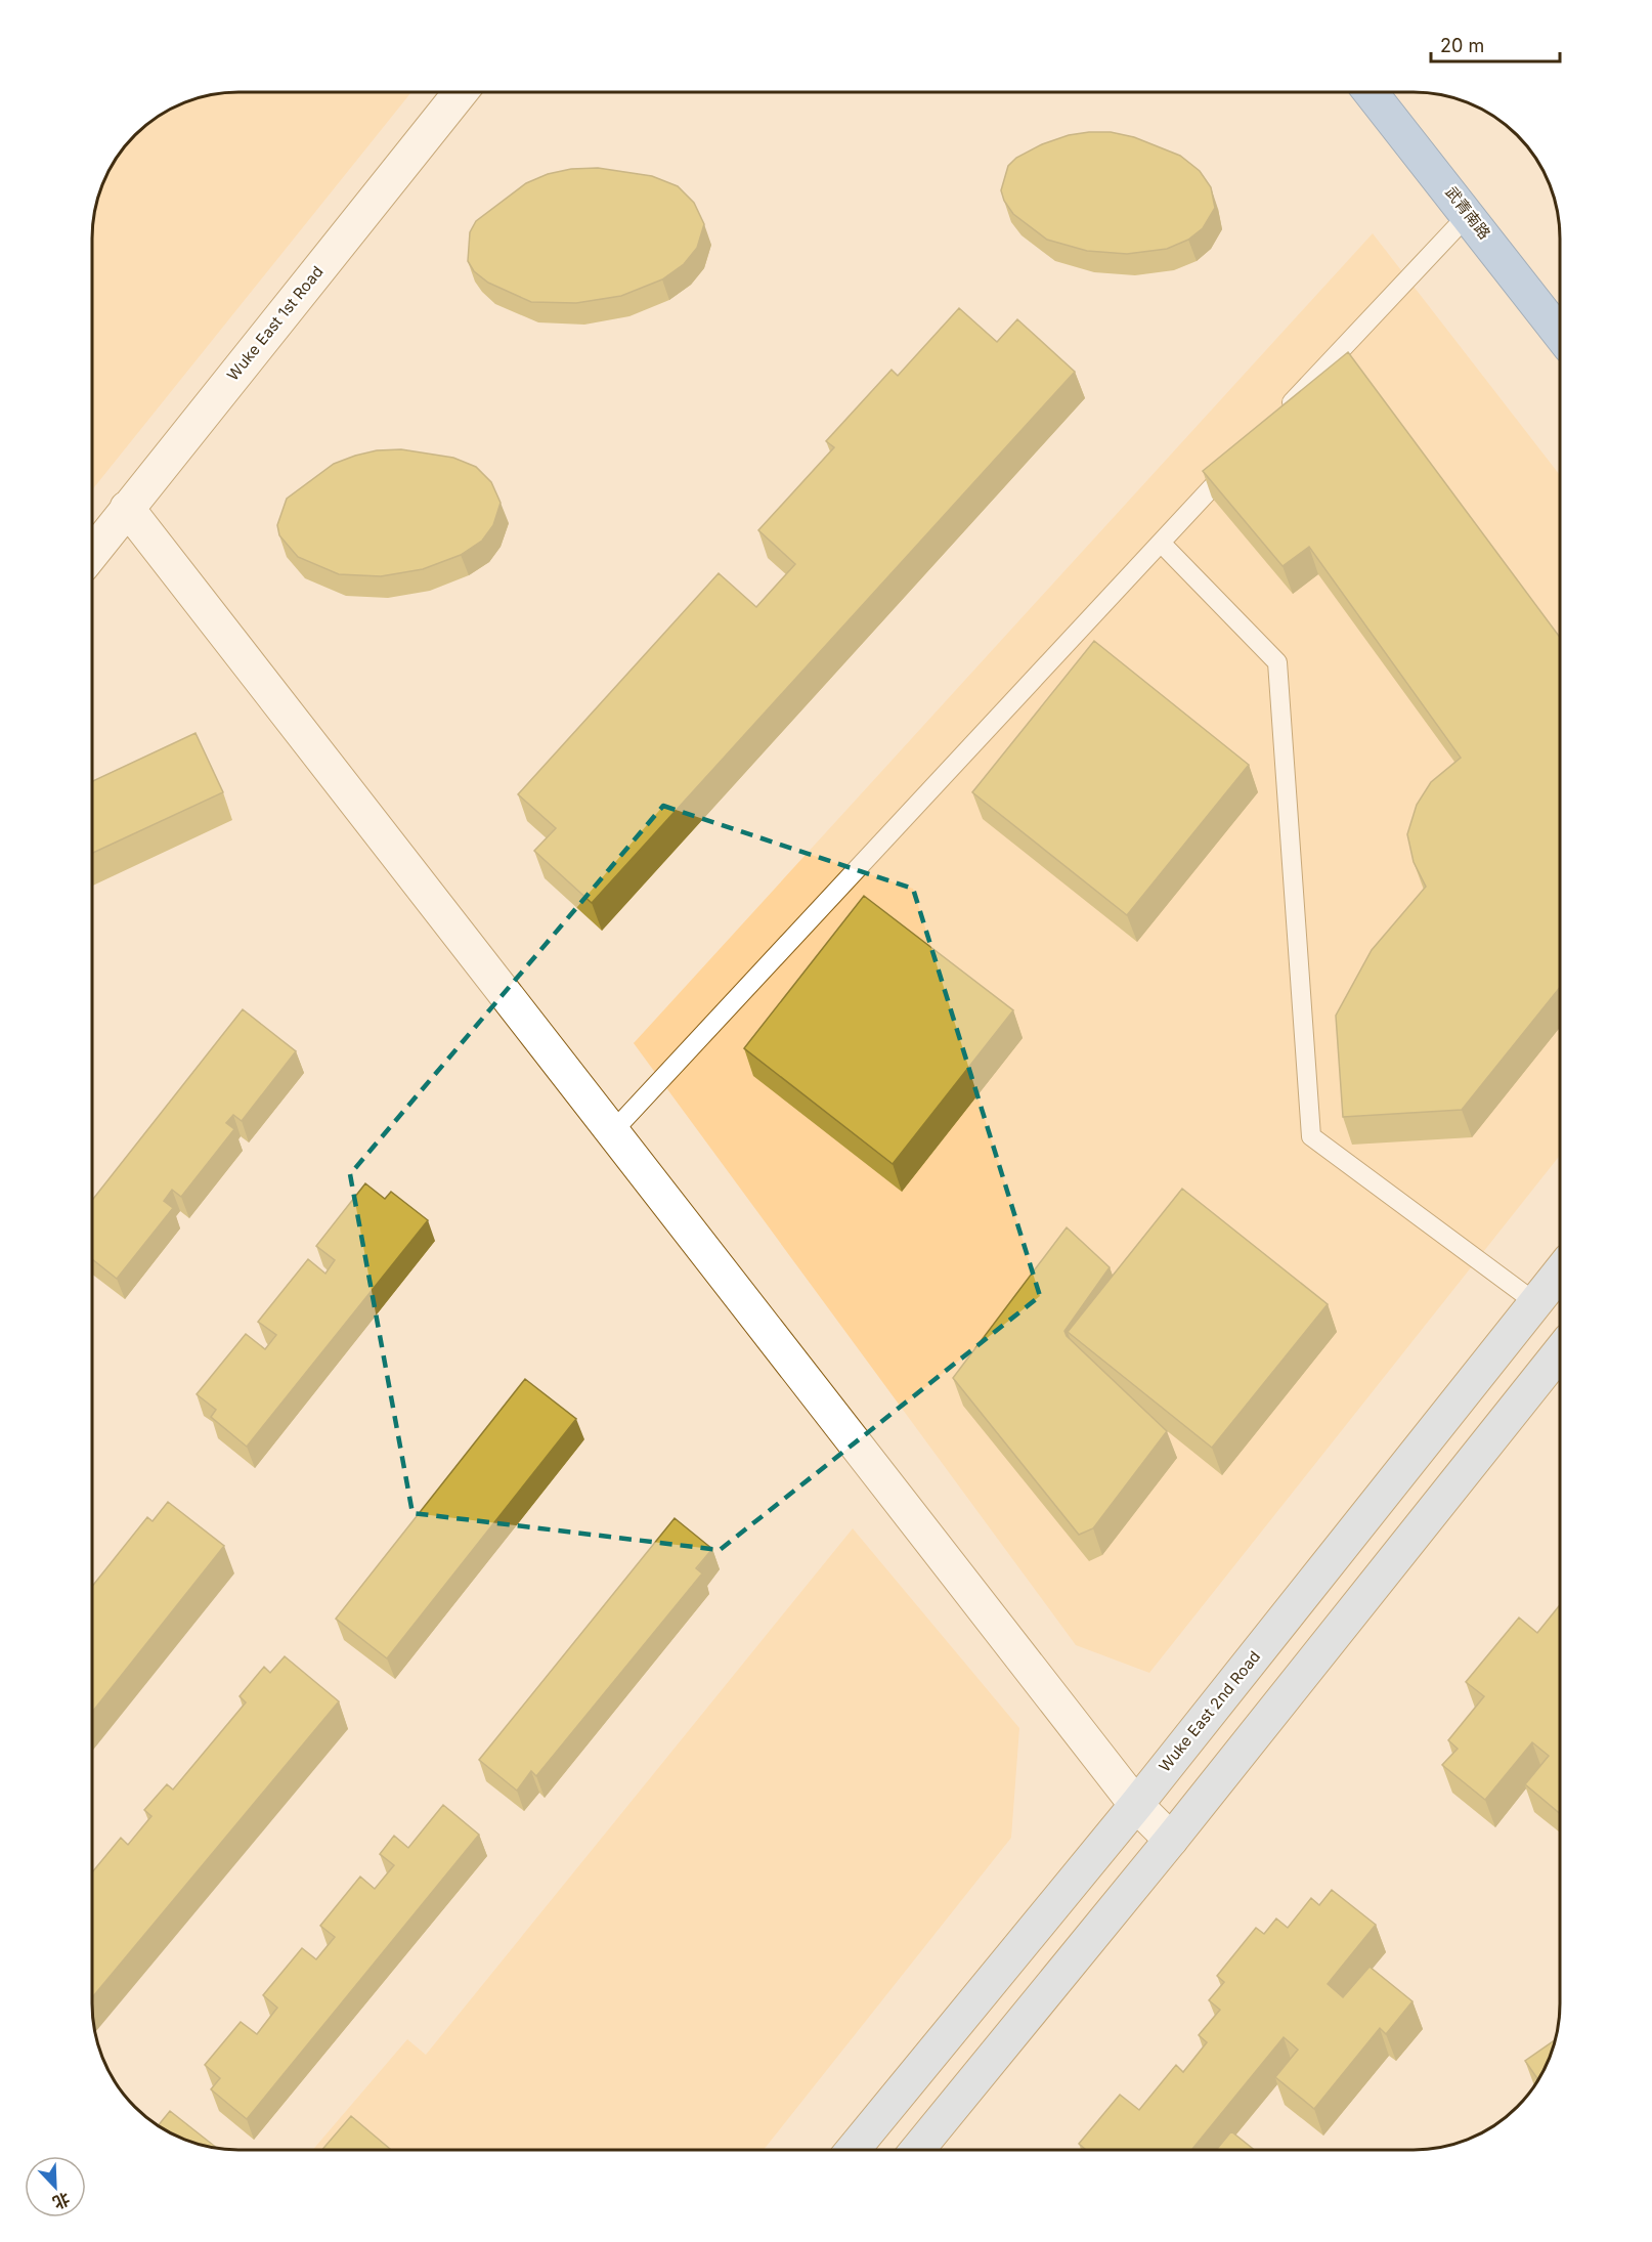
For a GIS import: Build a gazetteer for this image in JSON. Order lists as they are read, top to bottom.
{
  "streets": {
    "main road": ["武青南路"],
    "street": ["Wuke East 1st Road", "Wuke East 2nd Road"]
  },
  "scale_bar": "20 m",
  "north": "bottom right"
}
